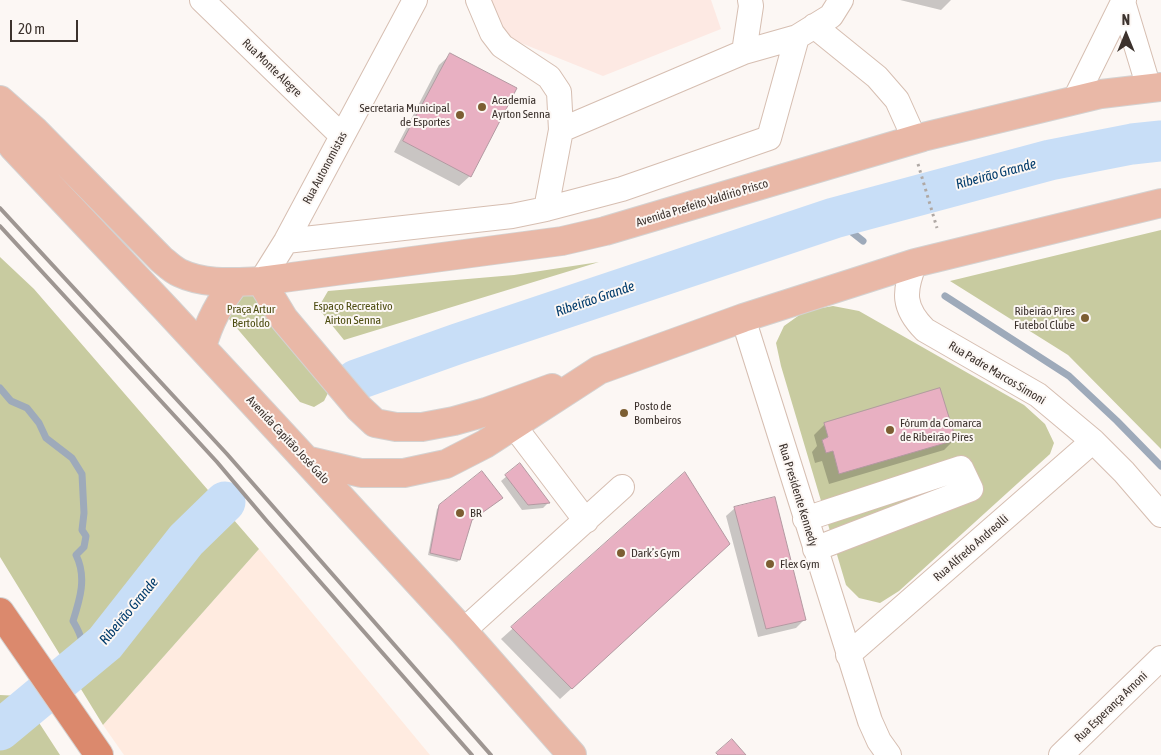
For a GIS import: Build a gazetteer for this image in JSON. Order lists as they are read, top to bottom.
{
  "streets": {
    "main road": ["Avenida Prefeito Valdírio Prisco", "Avenida Capitão José Galo"],
    "street": [
      "Rua Monte Alegre",
      "Rua Autonomistas",
      "Rua Padre Marcos Simoni",
      "Rua Presidente Kennedy",
      "Rua Alfredo Andreolli",
      "Rua Esperança Arnoni"
    ]
  },
  "crossings": [
    ["Rua Monte Alegre", "Rua Autonomistas"],
    ["Rua Autonomistas", "Avenida Prefeito Valdírio Prisco"],
    ["Rua Padre Marcos Simoni", "Rua Alfredo Andreolli"],
    ["Rua Presidente Kennedy", "Rua Alfredo Andreolli"]
  ],
  "water": ["Ribeirão Grande"],
  "parks": ["Espaço Recreativo Airton Senna", "Praça Artur Bertoldo"],
  "places": [
    "Academia Ayrton Senna",
    "Secretaria Municipal de Esportes",
    "Ribeirão Pires Futebol Clube",
    "Posto de Bombeiros",
    "Fórum da Comarca de Ribeirão Pires",
    "BR",
    "Dark’s Gym",
    "Flex Gym"
  ],
  "scale_bar": "20 m",
  "north": "top"
}
